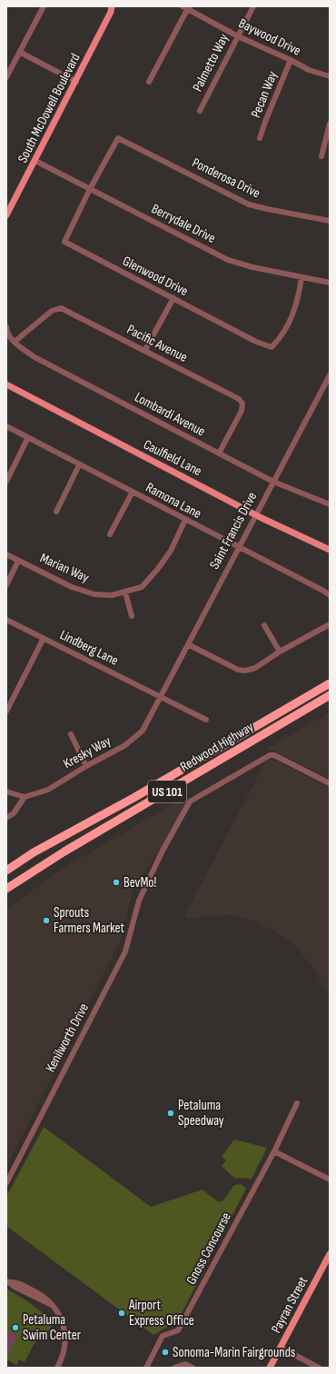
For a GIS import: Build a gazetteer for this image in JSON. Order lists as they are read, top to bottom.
{
  "streets": {
    "highway": ["Redwood Highway", "US 101"],
    "main road": ["South McDowell Boulevard", "Caulfield Lane", "Payran Street"],
    "street": [
      "Baywood Drive",
      "Palmetto Way",
      "Pecan Way",
      "Ponderosa Drive",
      "Berrydale Drive",
      "Glenwood Drive",
      "Pacific Avenue",
      "Lombardi Avenue",
      "Ramona Lane",
      "Saint Francis Drive",
      "Marian Way",
      "Lindberg Lane",
      "Kresky Way",
      "Kenilworth Drive",
      "Gnoss Concourse"
    ]
  },
  "crossings": [
    ["Baywood Drive", "Palmetto Way"],
    ["Baywood Drive", "Pecan Way"],
    ["South McDowell Boulevard", "Berrydale Drive"],
    ["Ponderosa Drive", "Glenwood Drive"],
    ["Berrydale Drive", "Glenwood Drive"],
    ["Pacific Avenue", "Lombardi Avenue"],
    ["Lombardi Avenue", "Saint Francis Drive"],
    ["Caulfield Lane", "Saint Francis Drive"],
    ["Ramona Lane", "Saint Francis Drive"],
    ["Ramona Lane", "Marian Way"],
    ["Saint Francis Drive", "Lindberg Lane"],
    ["Saint Francis Drive", "Kresky Way"],
    ["Lindberg Lane", "Kresky Way"]
  ],
  "places": [
    "BevMo!",
    "Sprouts Farmers Market",
    "Petaluma Speedway",
    "Airport Express Office",
    "Petaluma Swim Center",
    "Sonoma-Marin Fairgrounds"
  ]
}
